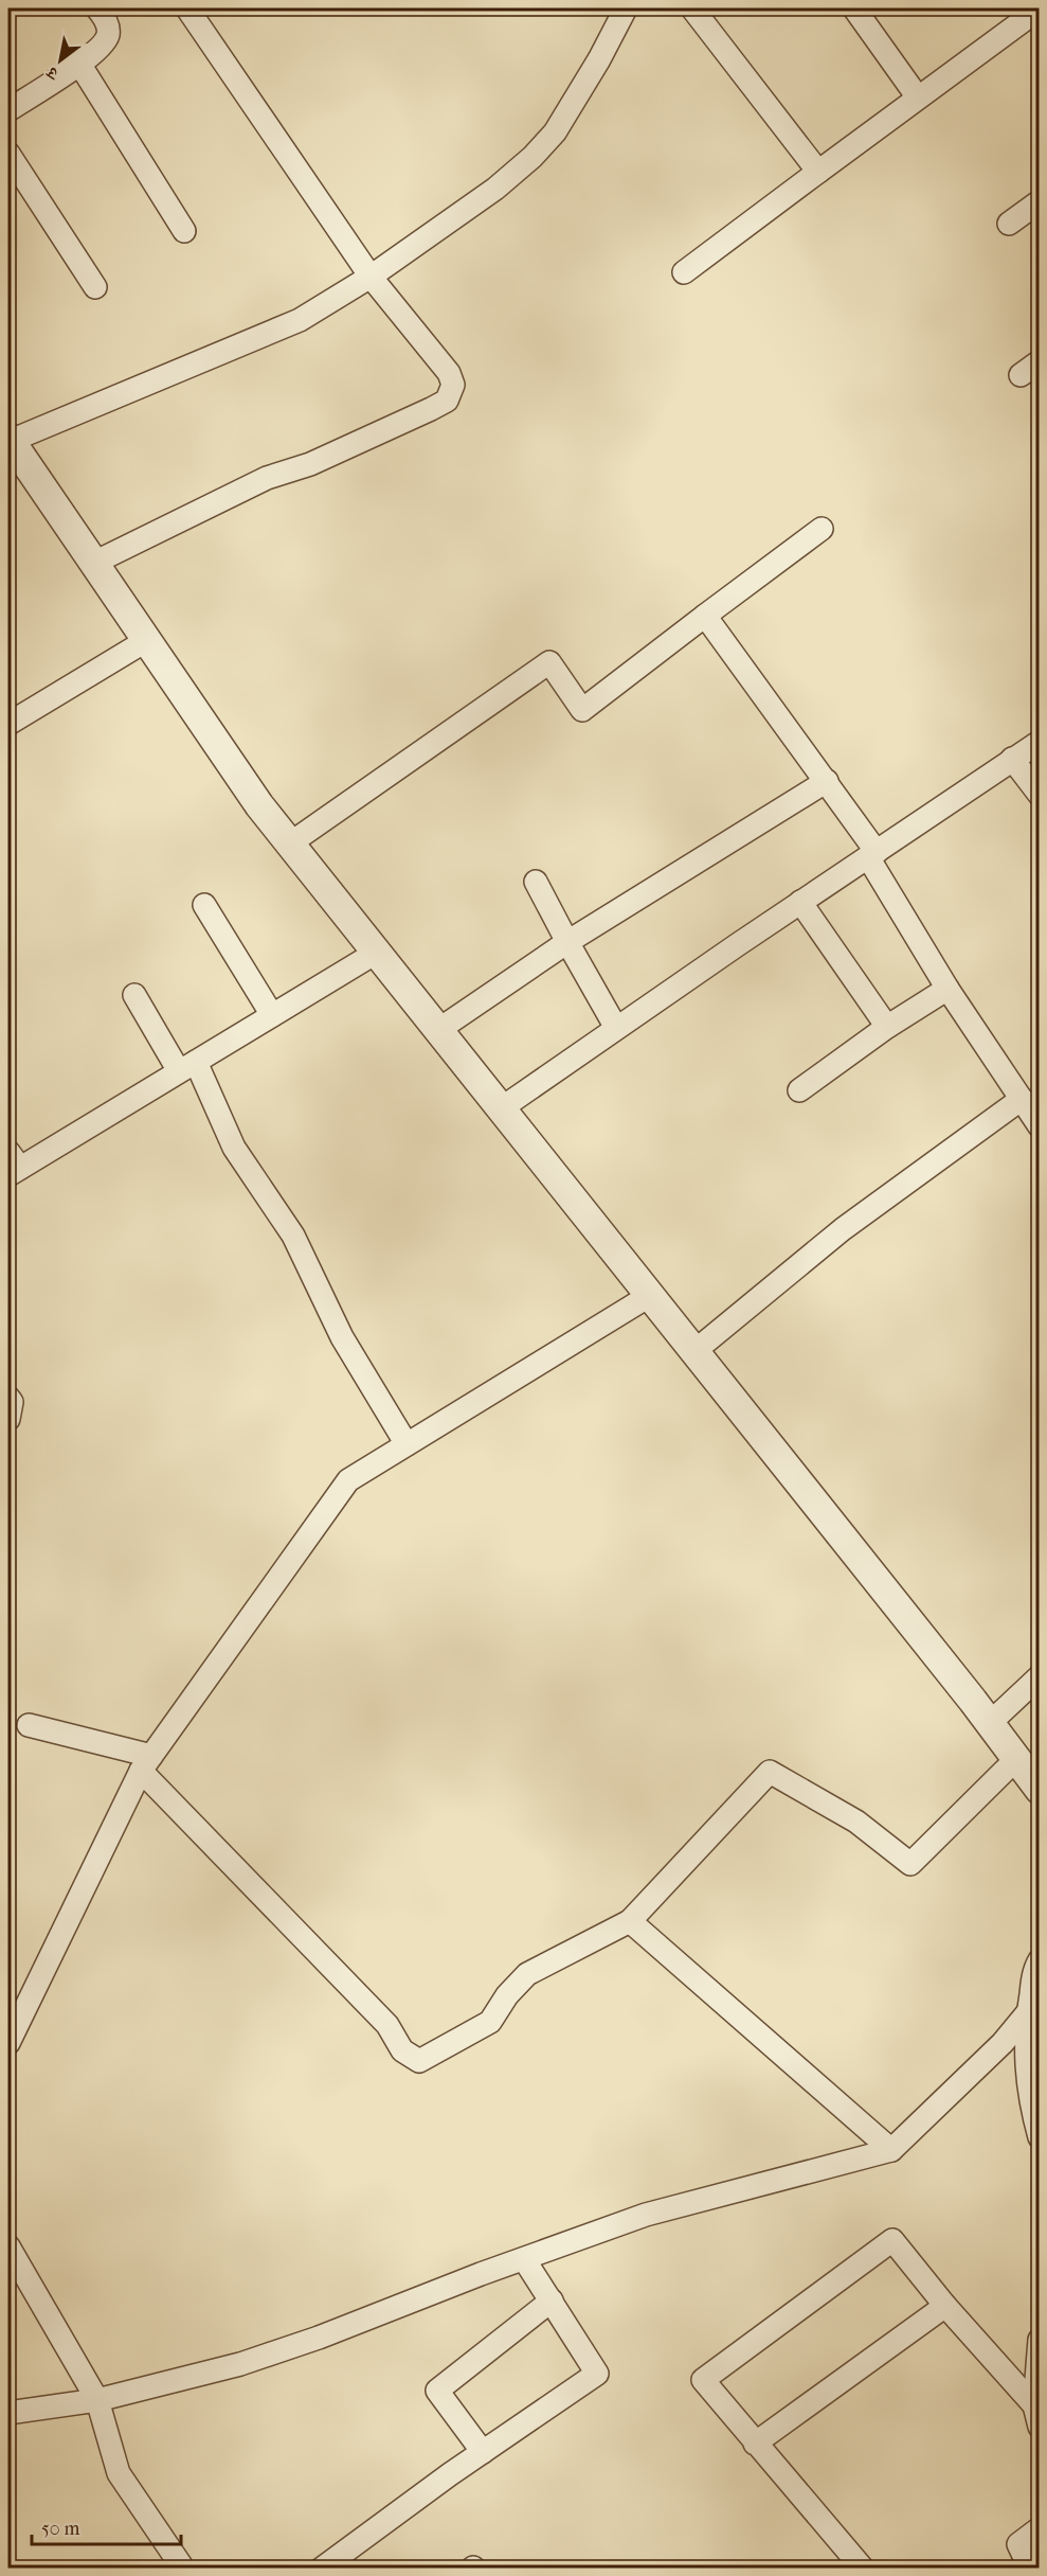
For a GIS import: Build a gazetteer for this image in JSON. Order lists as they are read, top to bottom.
{
  "scale_bar": "50 m",
  "north": "bottom left"
}
